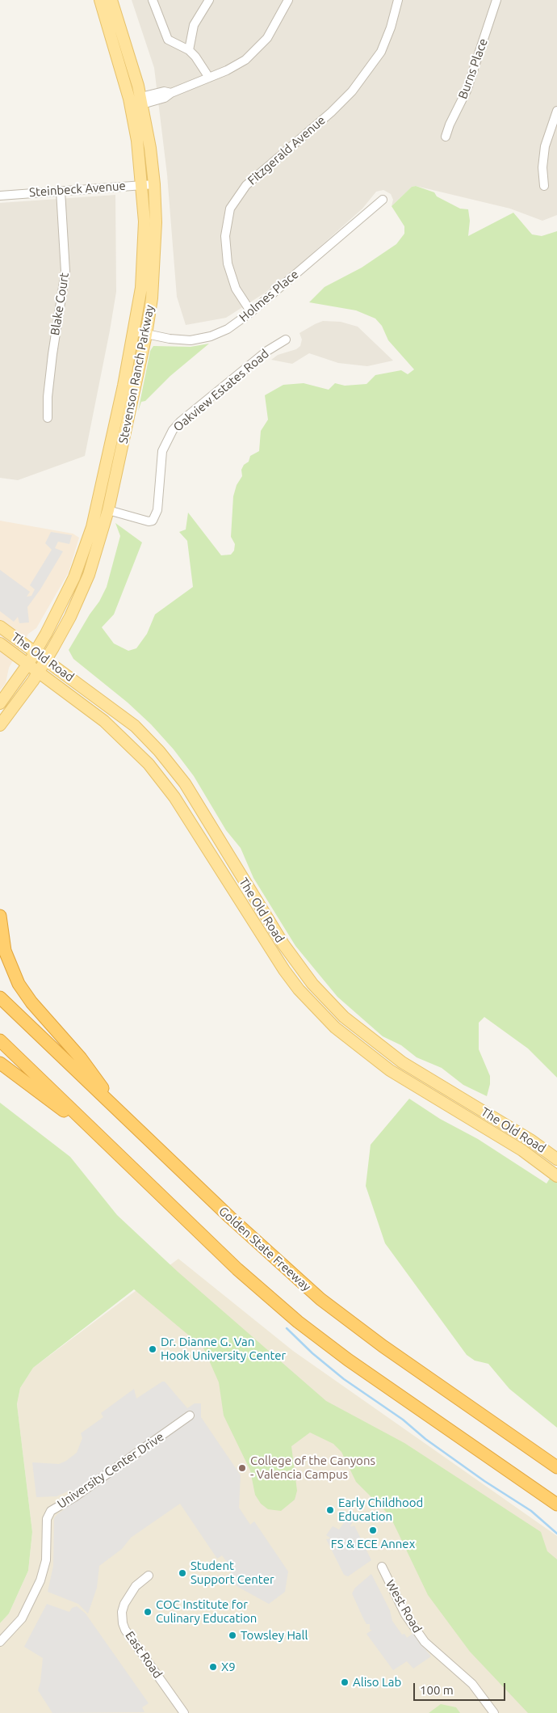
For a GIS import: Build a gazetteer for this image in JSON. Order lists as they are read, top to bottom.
{
  "streets": {
    "highway": ["Golden State Freeway"],
    "main road": ["Stevenson Ranch Parkway", "The Old Road"],
    "street": [
      "Burns Place",
      "Fitzgerald Avenue",
      "Steinbeck Avenue",
      "Holmes Place",
      "Blake Court",
      "Oakview Estates Road",
      "University Center Drive",
      "West Road",
      "East Road"
    ]
  },
  "crossings": [
    ["Fitzgerald Avenue", "Holmes Place"],
    ["Steinbeck Avenue", "Blake Court"],
    ["Steinbeck Avenue", "Stevenson Ranch Parkway"],
    ["Holmes Place", "Stevenson Ranch Parkway"],
    ["Stevenson Ranch Parkway", "Oakview Estates Road"],
    ["Stevenson Ranch Parkway", "The Old Road"]
  ],
  "places": [
    "Dr. Dianne G. Van Hook University Center",
    "College of the Canyons - Valencia Campus",
    "Early Childhood Education",
    "FS & ECE Annex",
    "Student Support Center",
    "COC Institute for Culinary Education",
    "Towsley Hall",
    "X9",
    "Aliso Lab"
  ],
  "scale_bar": "100 m"
}
